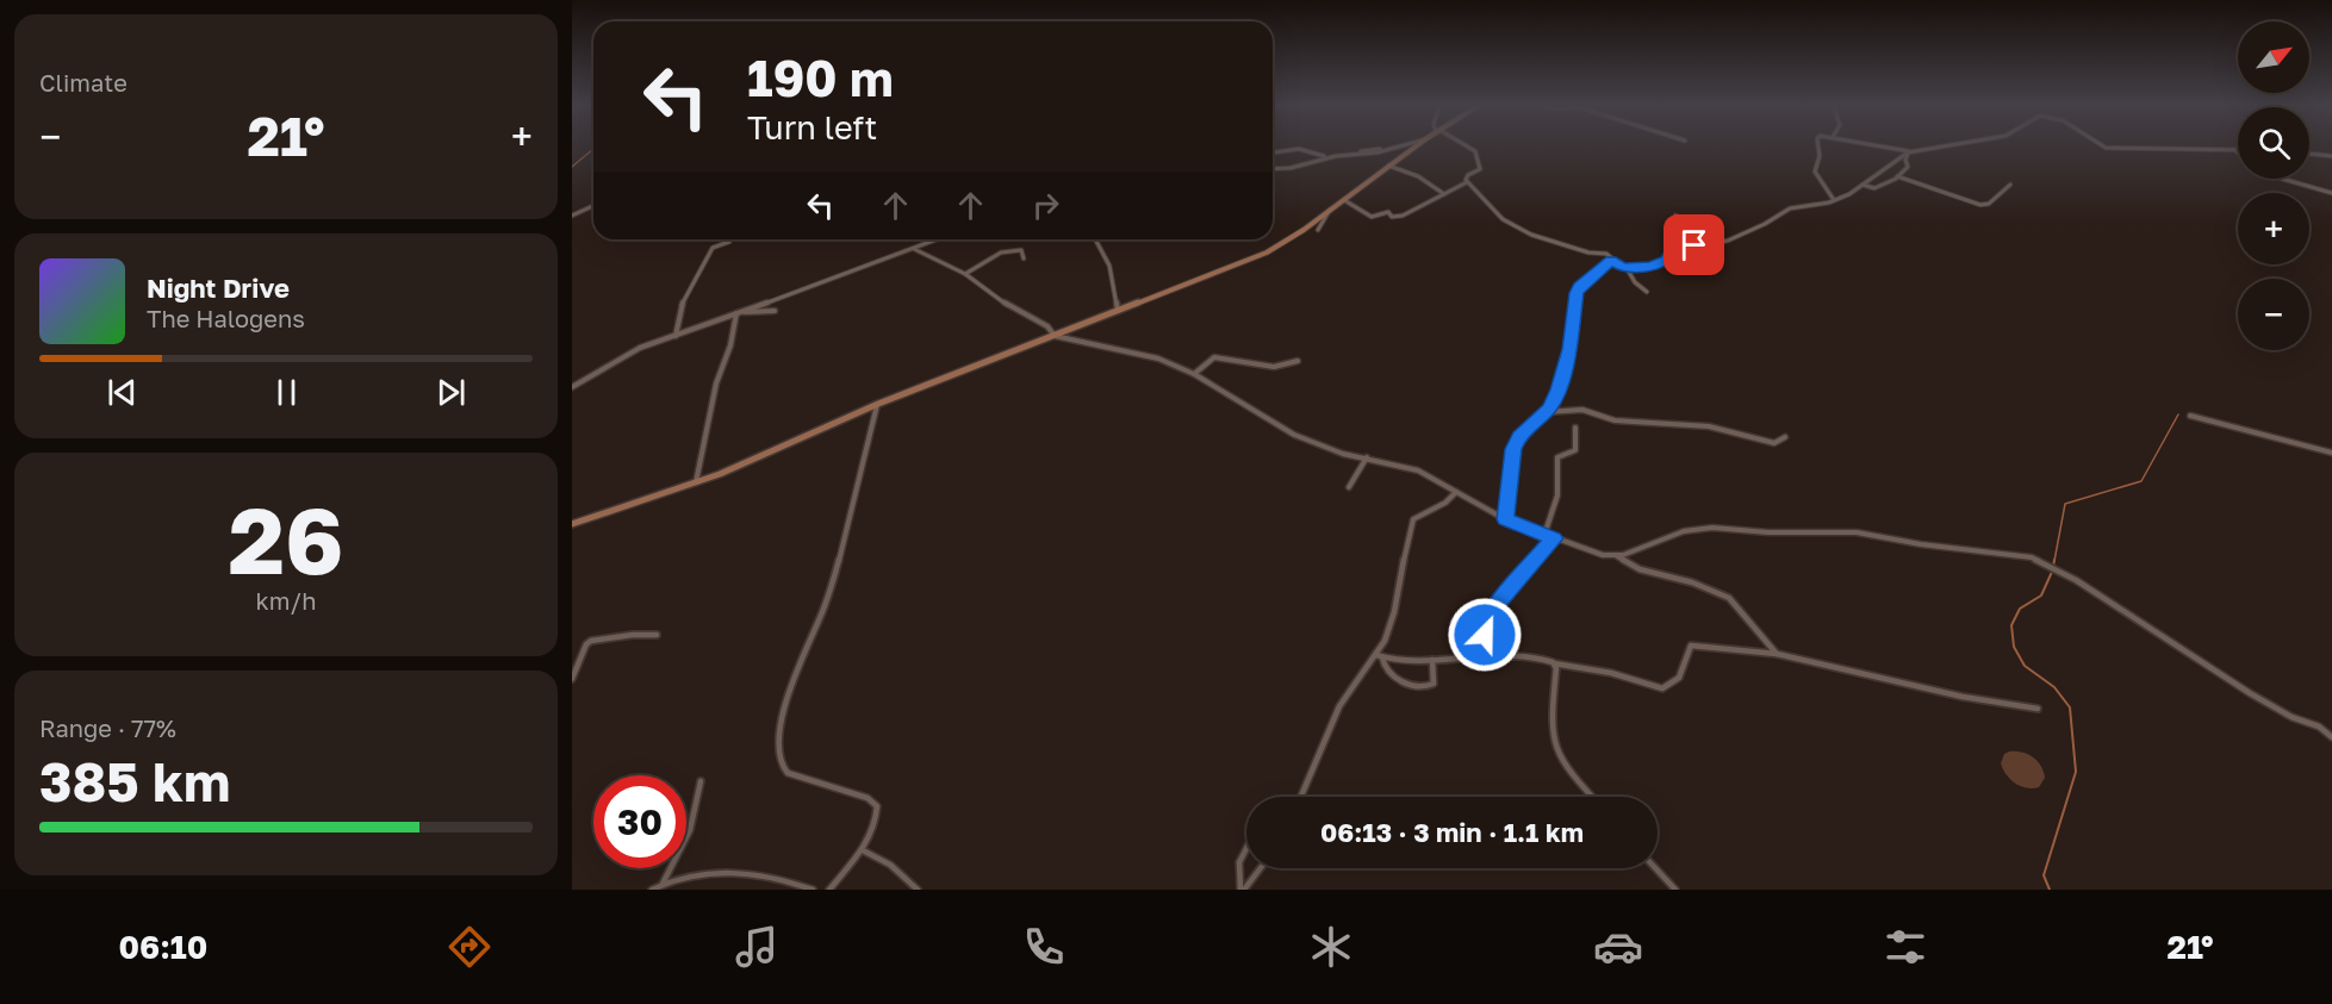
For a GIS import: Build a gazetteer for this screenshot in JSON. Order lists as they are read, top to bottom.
{
  "north": "top right",
  "page": {
    "tile": [
      "Climate",
      ["26", "km/h"],
      ["Range · 77%", "385 km"]
    ],
    "map_buttons": ["+", "−"],
    "turn": ["190 m", "Turn left"],
    "heat": ["−", "21°", "+"],
    "song": ["Night Drive", "The Halogens"],
    "limit": "30",
    "trip": "06:13 · 3 min · 1.1 km",
    "tabs": ["06:10", "21°"]
  }
}
